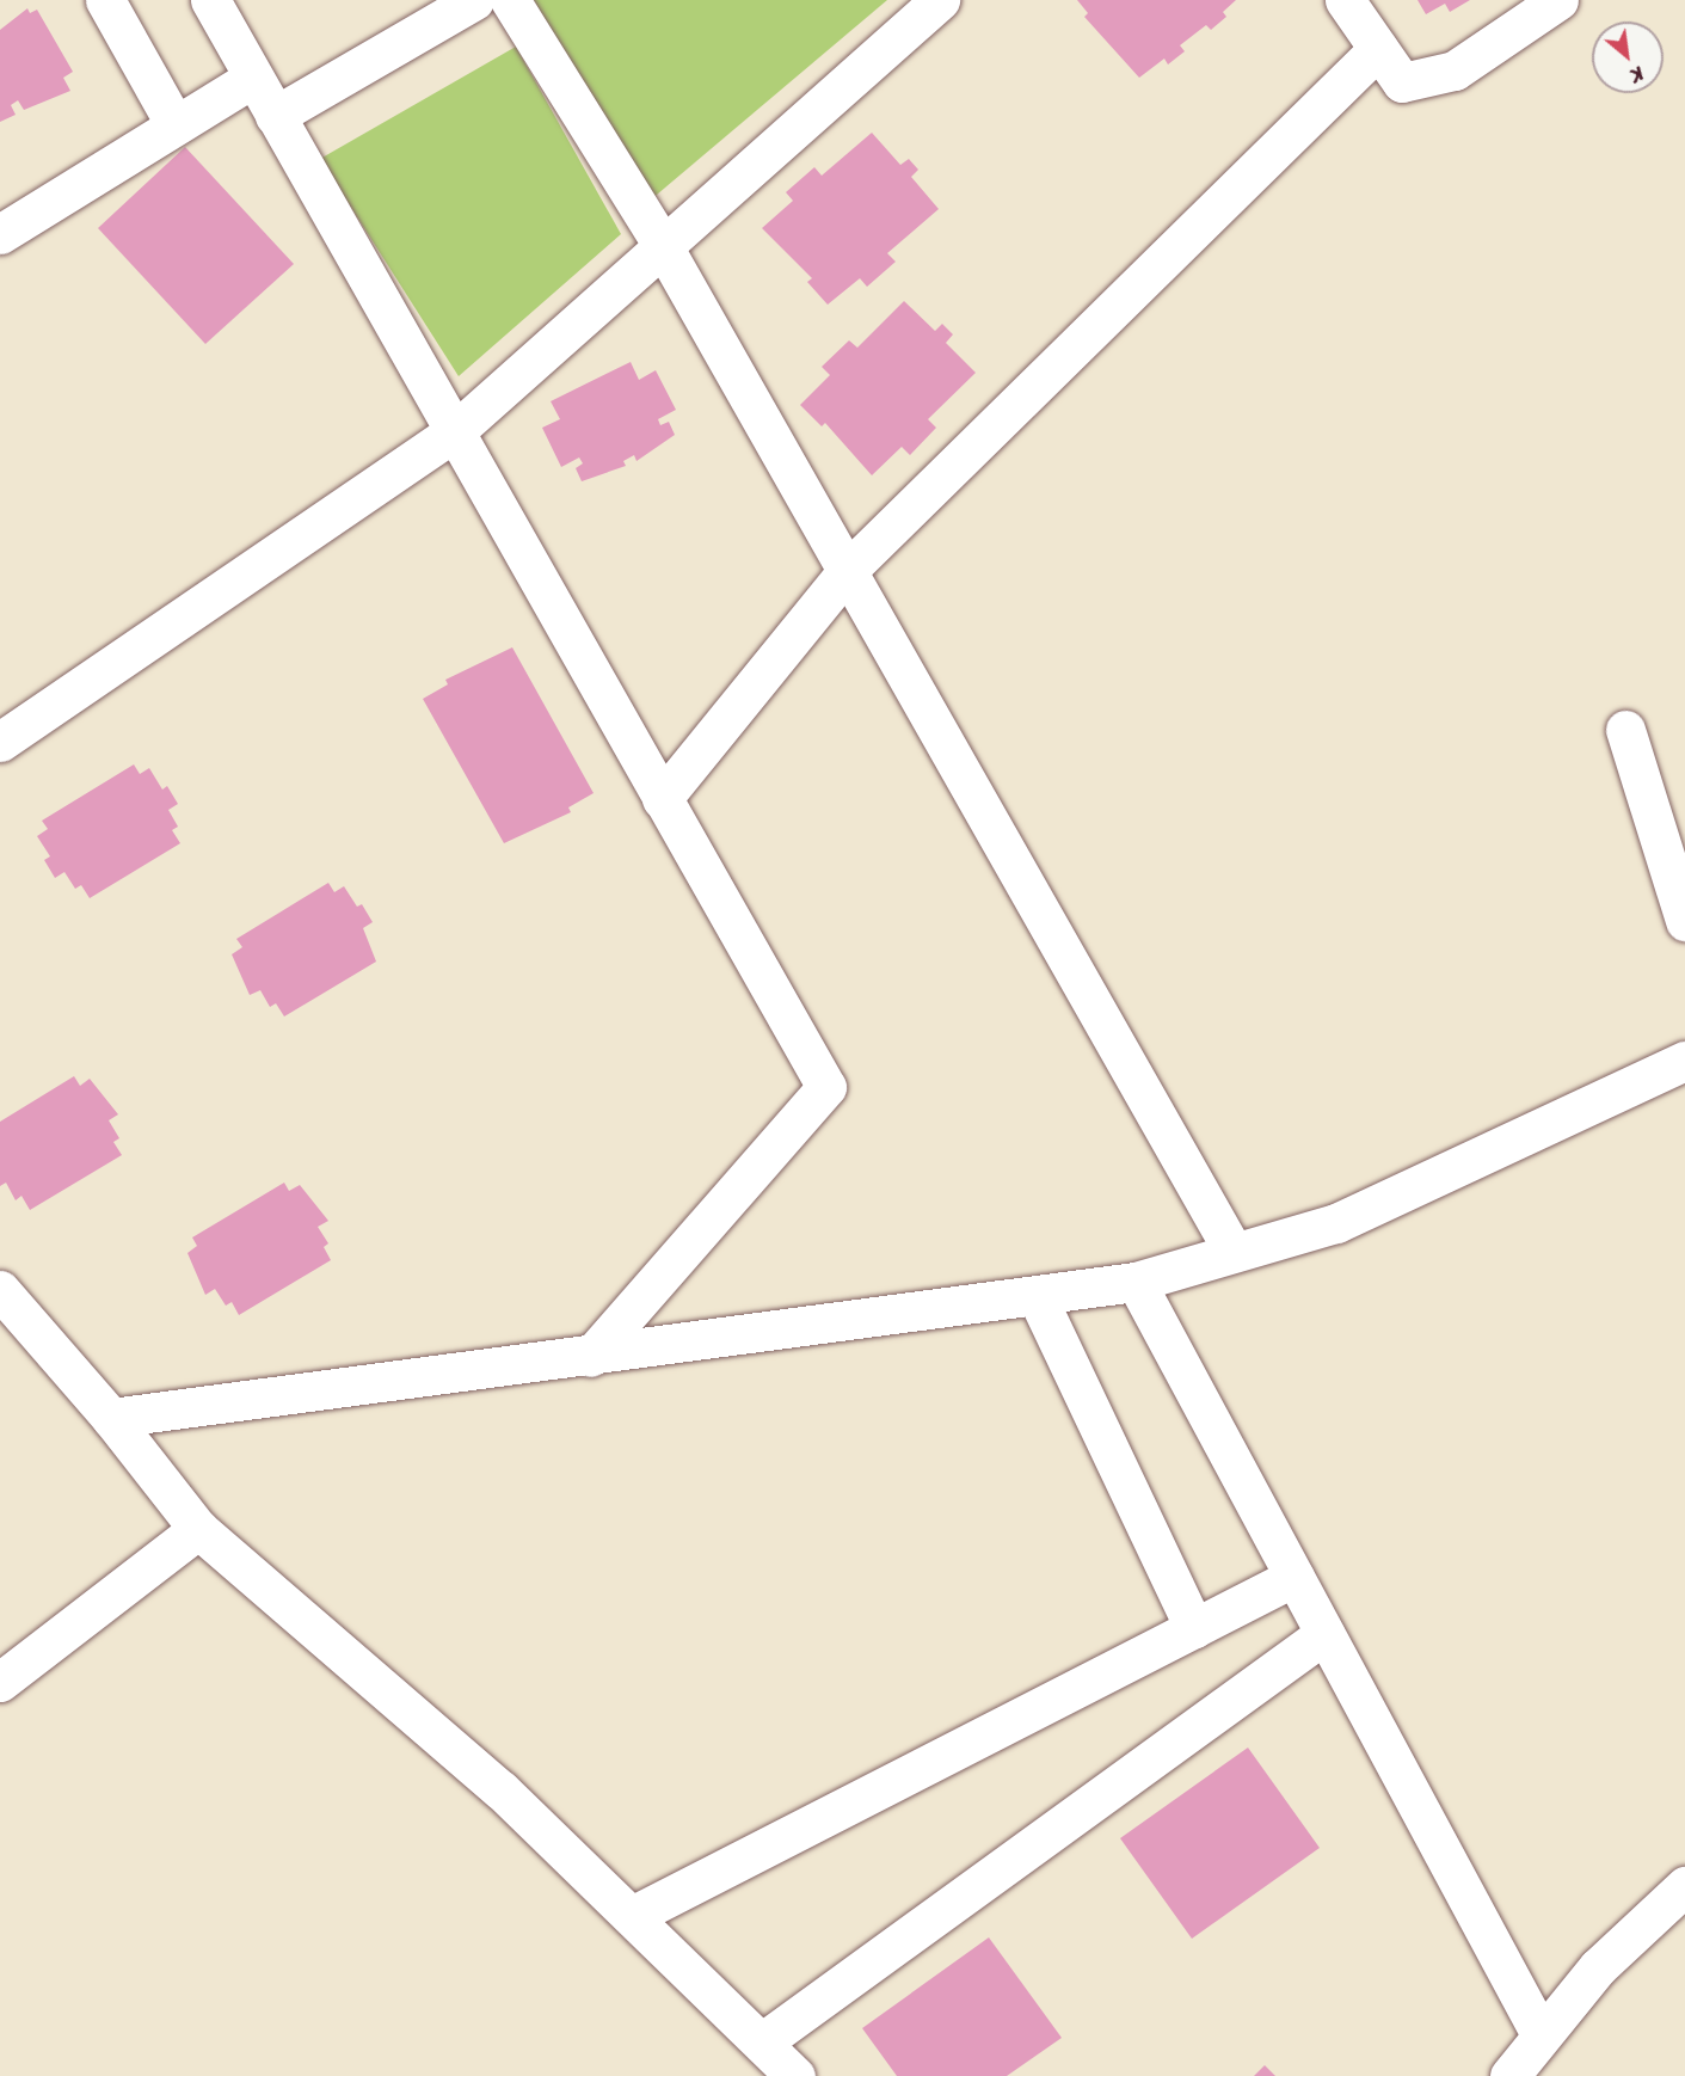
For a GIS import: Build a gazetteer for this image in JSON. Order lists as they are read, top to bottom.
{
  "north": "bottom right"
}
